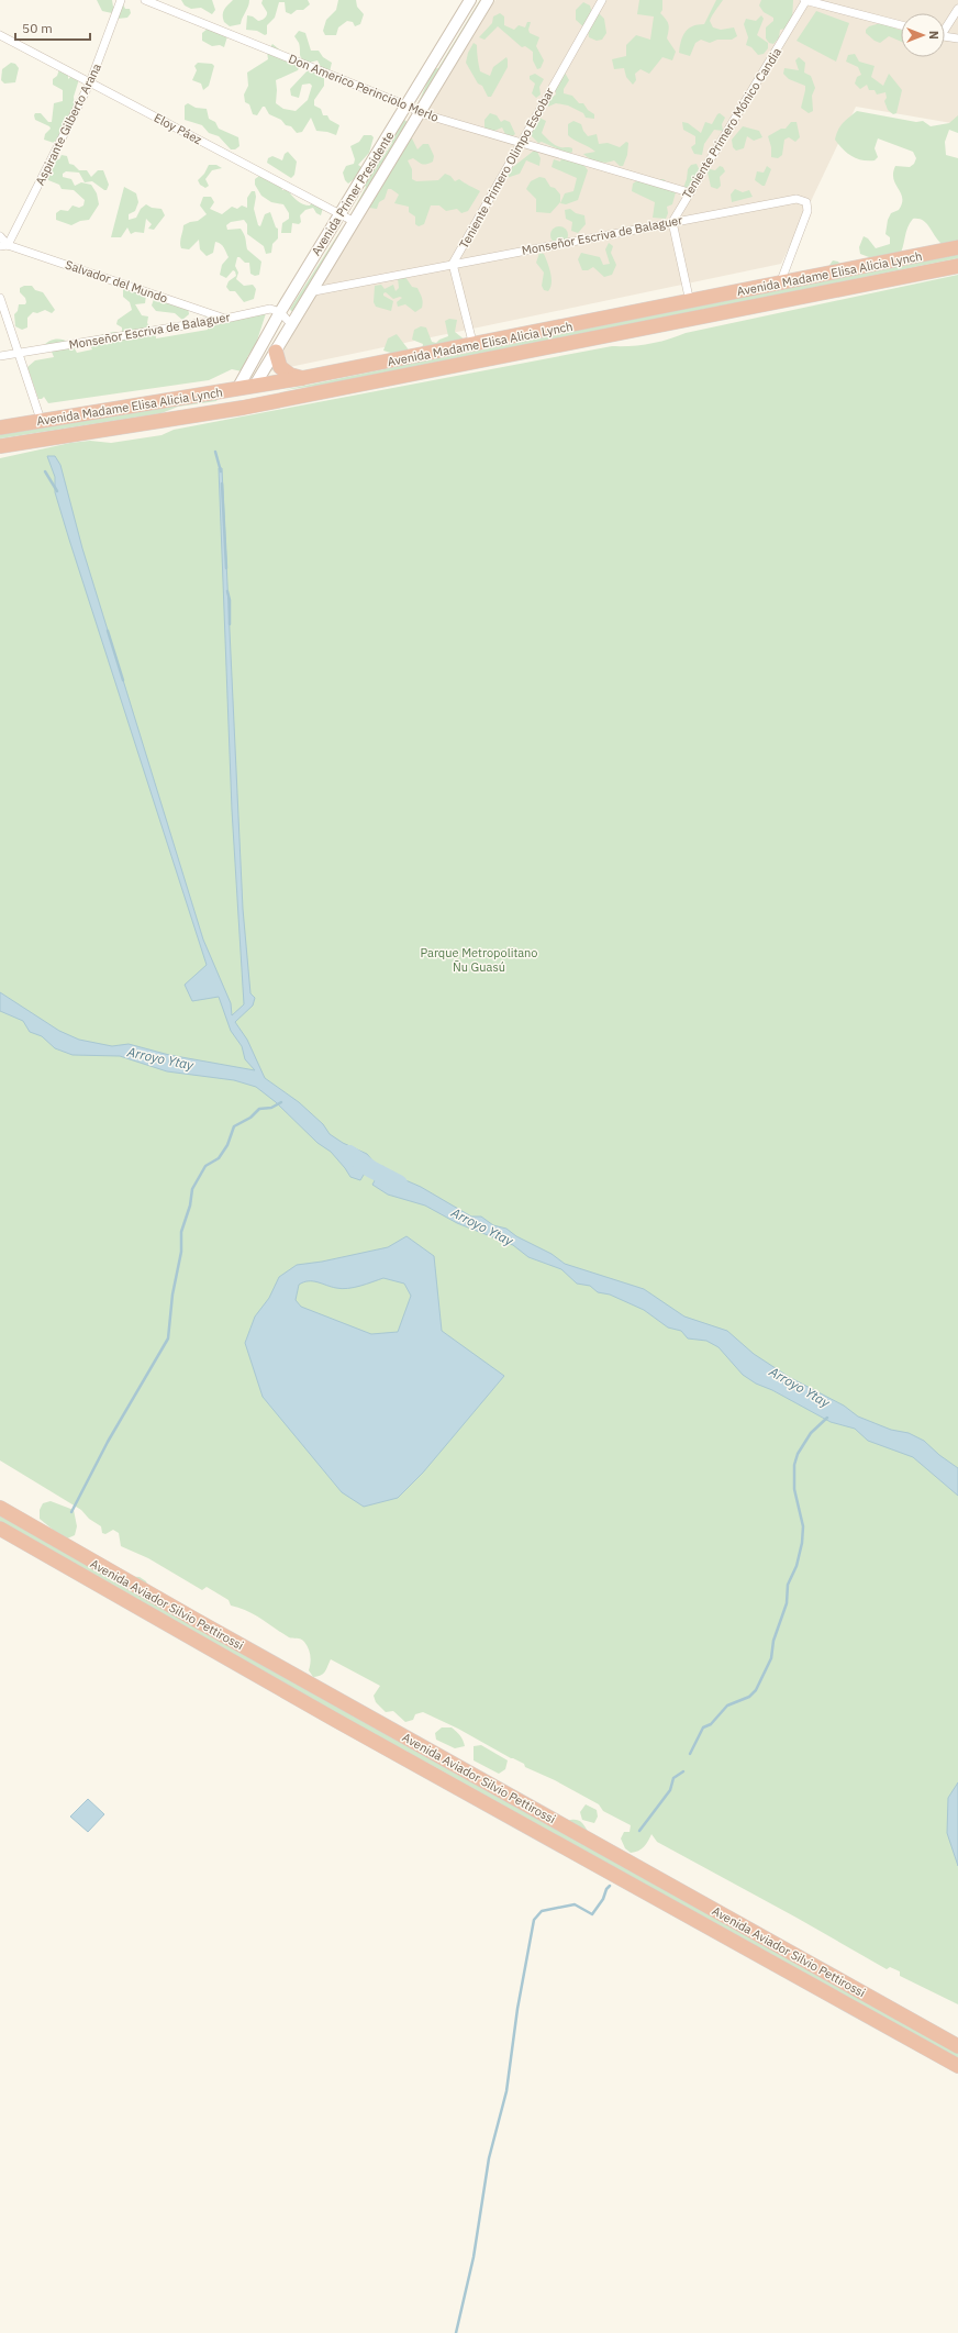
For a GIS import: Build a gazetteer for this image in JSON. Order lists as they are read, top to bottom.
{
  "streets": {
    "highway": ["Avenida Madame Elisa Alicia Lynch", "Avenida Aviador Silvio Pettirossi"],
    "main road": ["Avenida Primer Presidente"],
    "street": [
      "Don Americo Perinciolo Merlo",
      "Teniente Primero Mónico Candia",
      "Aspirante Gilberto Arana",
      "Eloy Páez",
      "Teniente Primero Olimpo Escobar",
      "Monseñor Escriva de Balaguer",
      "Salvador del Mundo"
    ]
  },
  "crossings": [
    ["Don Americo Perinciolo Merlo", "Teniente Primero Mónico Candia"],
    ["Don Americo Perinciolo Merlo", "Teniente Primero Olimpo Escobar"],
    ["Don Americo Perinciolo Merlo", "Avenida Primer Presidente"],
    ["Teniente Primero Mónico Candia", "Monseñor Escriva de Balaguer"],
    ["Aspirante Gilberto Arana", "Eloy Páez"],
    ["Aspirante Gilberto Arana", "Salvador del Mundo"],
    ["Eloy Páez", "Avenida Primer Presidente"],
    ["Teniente Primero Olimpo Escobar", "Monseñor Escriva de Balaguer"],
    ["Avenida Primer Presidente", "Monseñor Escriva de Balaguer"],
    ["Avenida Primer Presidente", "Avenida Madame Elisa Alicia Lynch"],
    ["Monseñor Escriva de Balaguer", "Avenida Madame Elisa Alicia Lynch"],
    ["Monseñor Escriva de Balaguer", "Salvador del Mundo"]
  ],
  "water": ["Arroyo Ytay"],
  "parks": ["Parque Metropolitano Ñu Guasú"],
  "scale_bar": "50 m",
  "north": "right"
}
